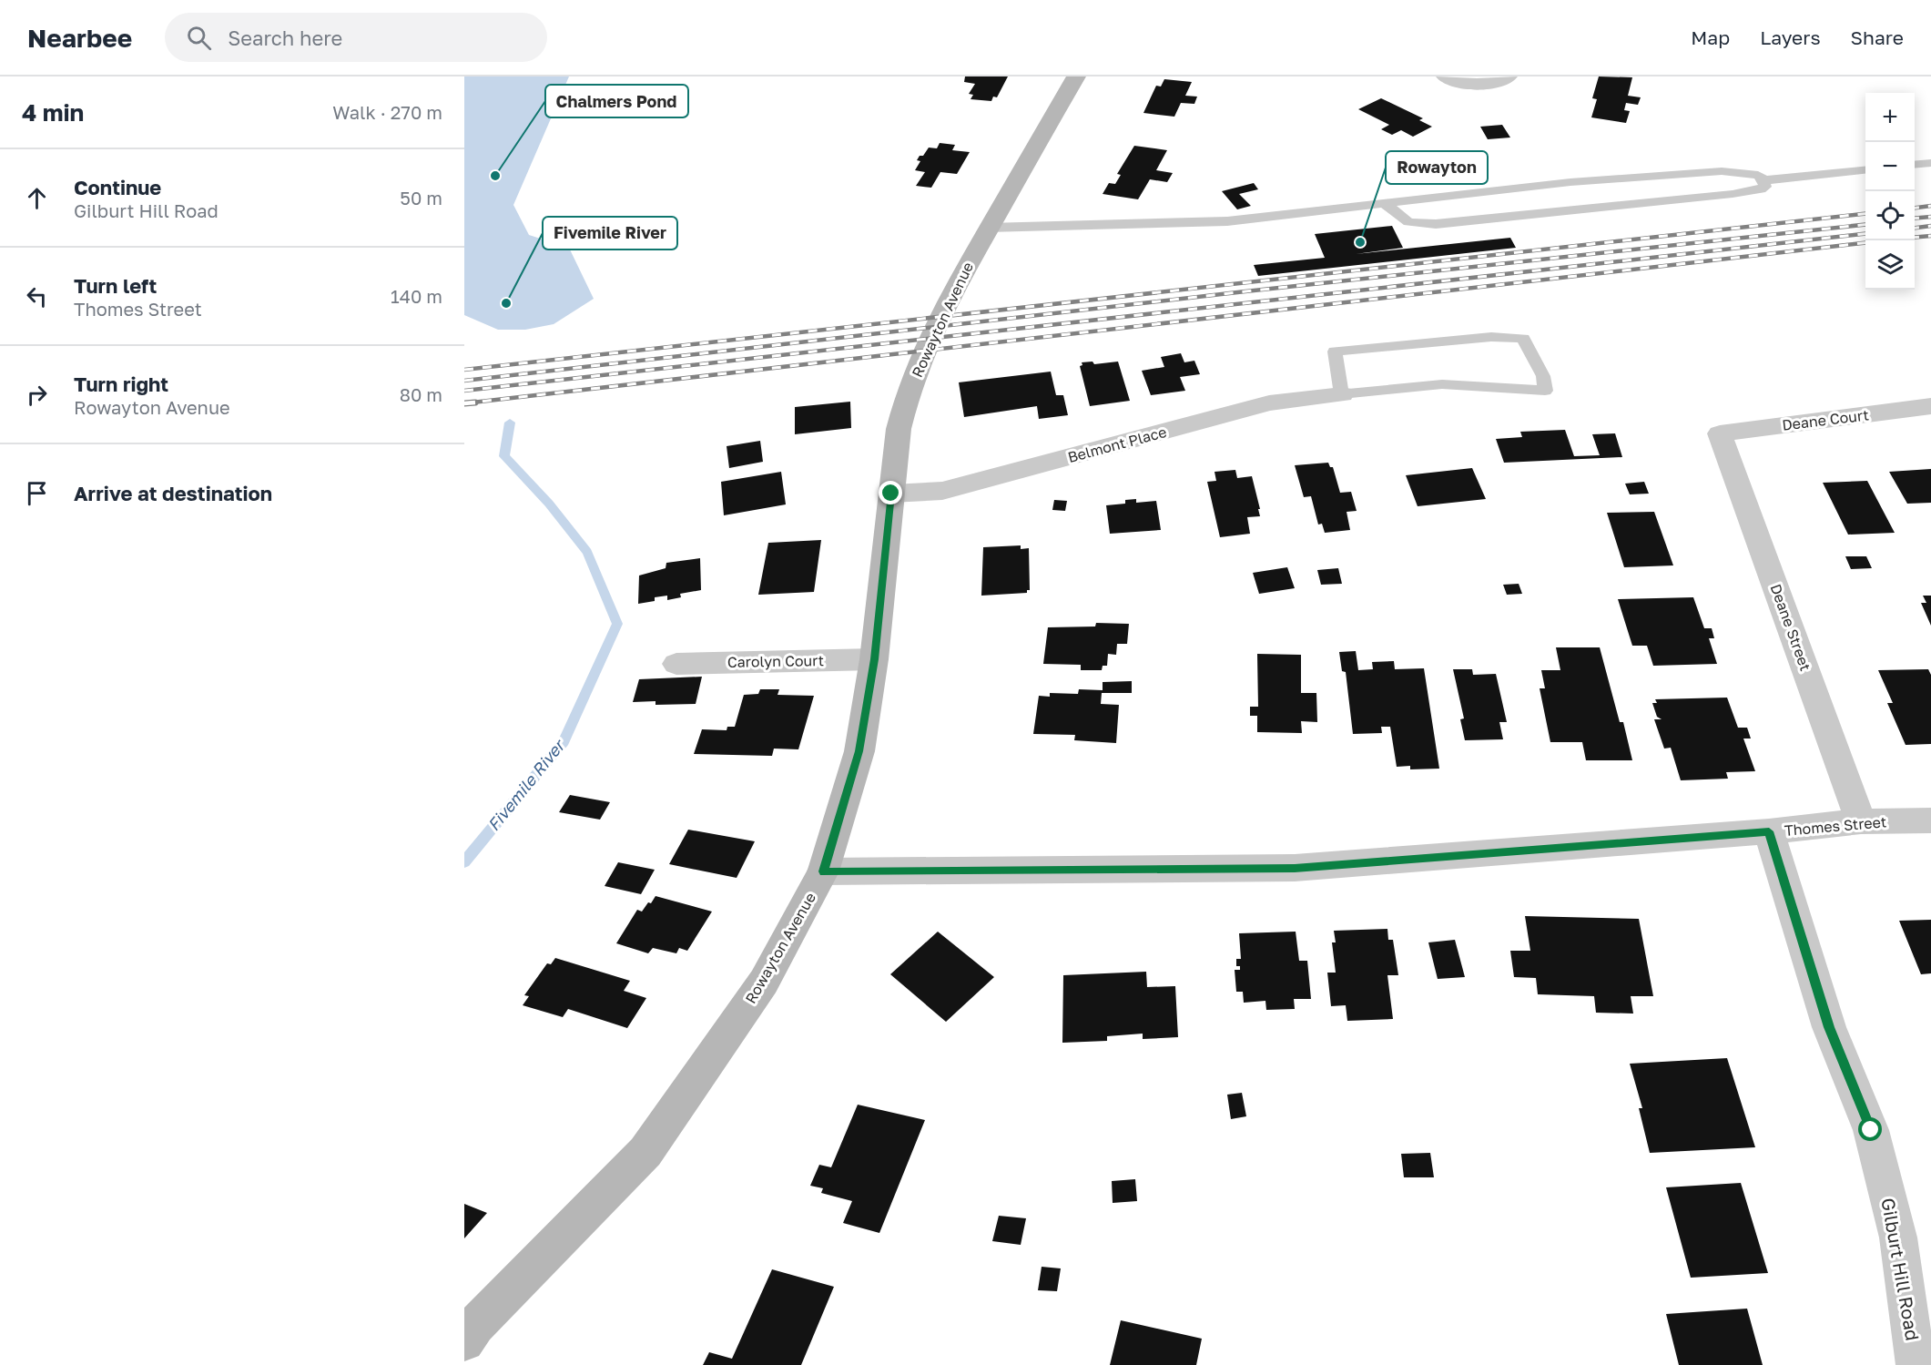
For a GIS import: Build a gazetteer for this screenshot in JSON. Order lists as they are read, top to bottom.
{
  "streets": {
    "street": [
      "Rowayton Avenue",
      "Deane Court",
      "Belmont Place",
      "Deane Street",
      "Carolyn Court",
      "Thomes Street",
      "Gilburt Hill Road"
    ]
  },
  "crossings": [
    ["Rowayton Avenue", "Belmont Place"],
    ["Rowayton Avenue", "Carolyn Court"],
    ["Rowayton Avenue", "Thomes Street"],
    ["Deane Court", "Deane Street"],
    ["Deane Street", "Thomes Street"],
    ["Thomes Street", "Gilburt Hill Road"]
  ],
  "water": ["Fivemile River"],
  "places": ["Chalmers Pond", "Rowayton", "Fivemile River"],
  "page": {
    "header": "Nearbee",
    "search": "Search here",
    "nav": ["Map", "Layers", "Share"],
    "heading": ["4 min", "Walk · 270 m"],
    "map_buttons": ["+", "−"],
    "list": [
      ["Continue", "Gilburt Hill Road", "50 m"],
      ["Turn left", "Thomes Street", "140 m"],
      ["Turn right", "Rowayton Avenue", "80 m"],
      "Arrive at destination"
    ]
  }
}
